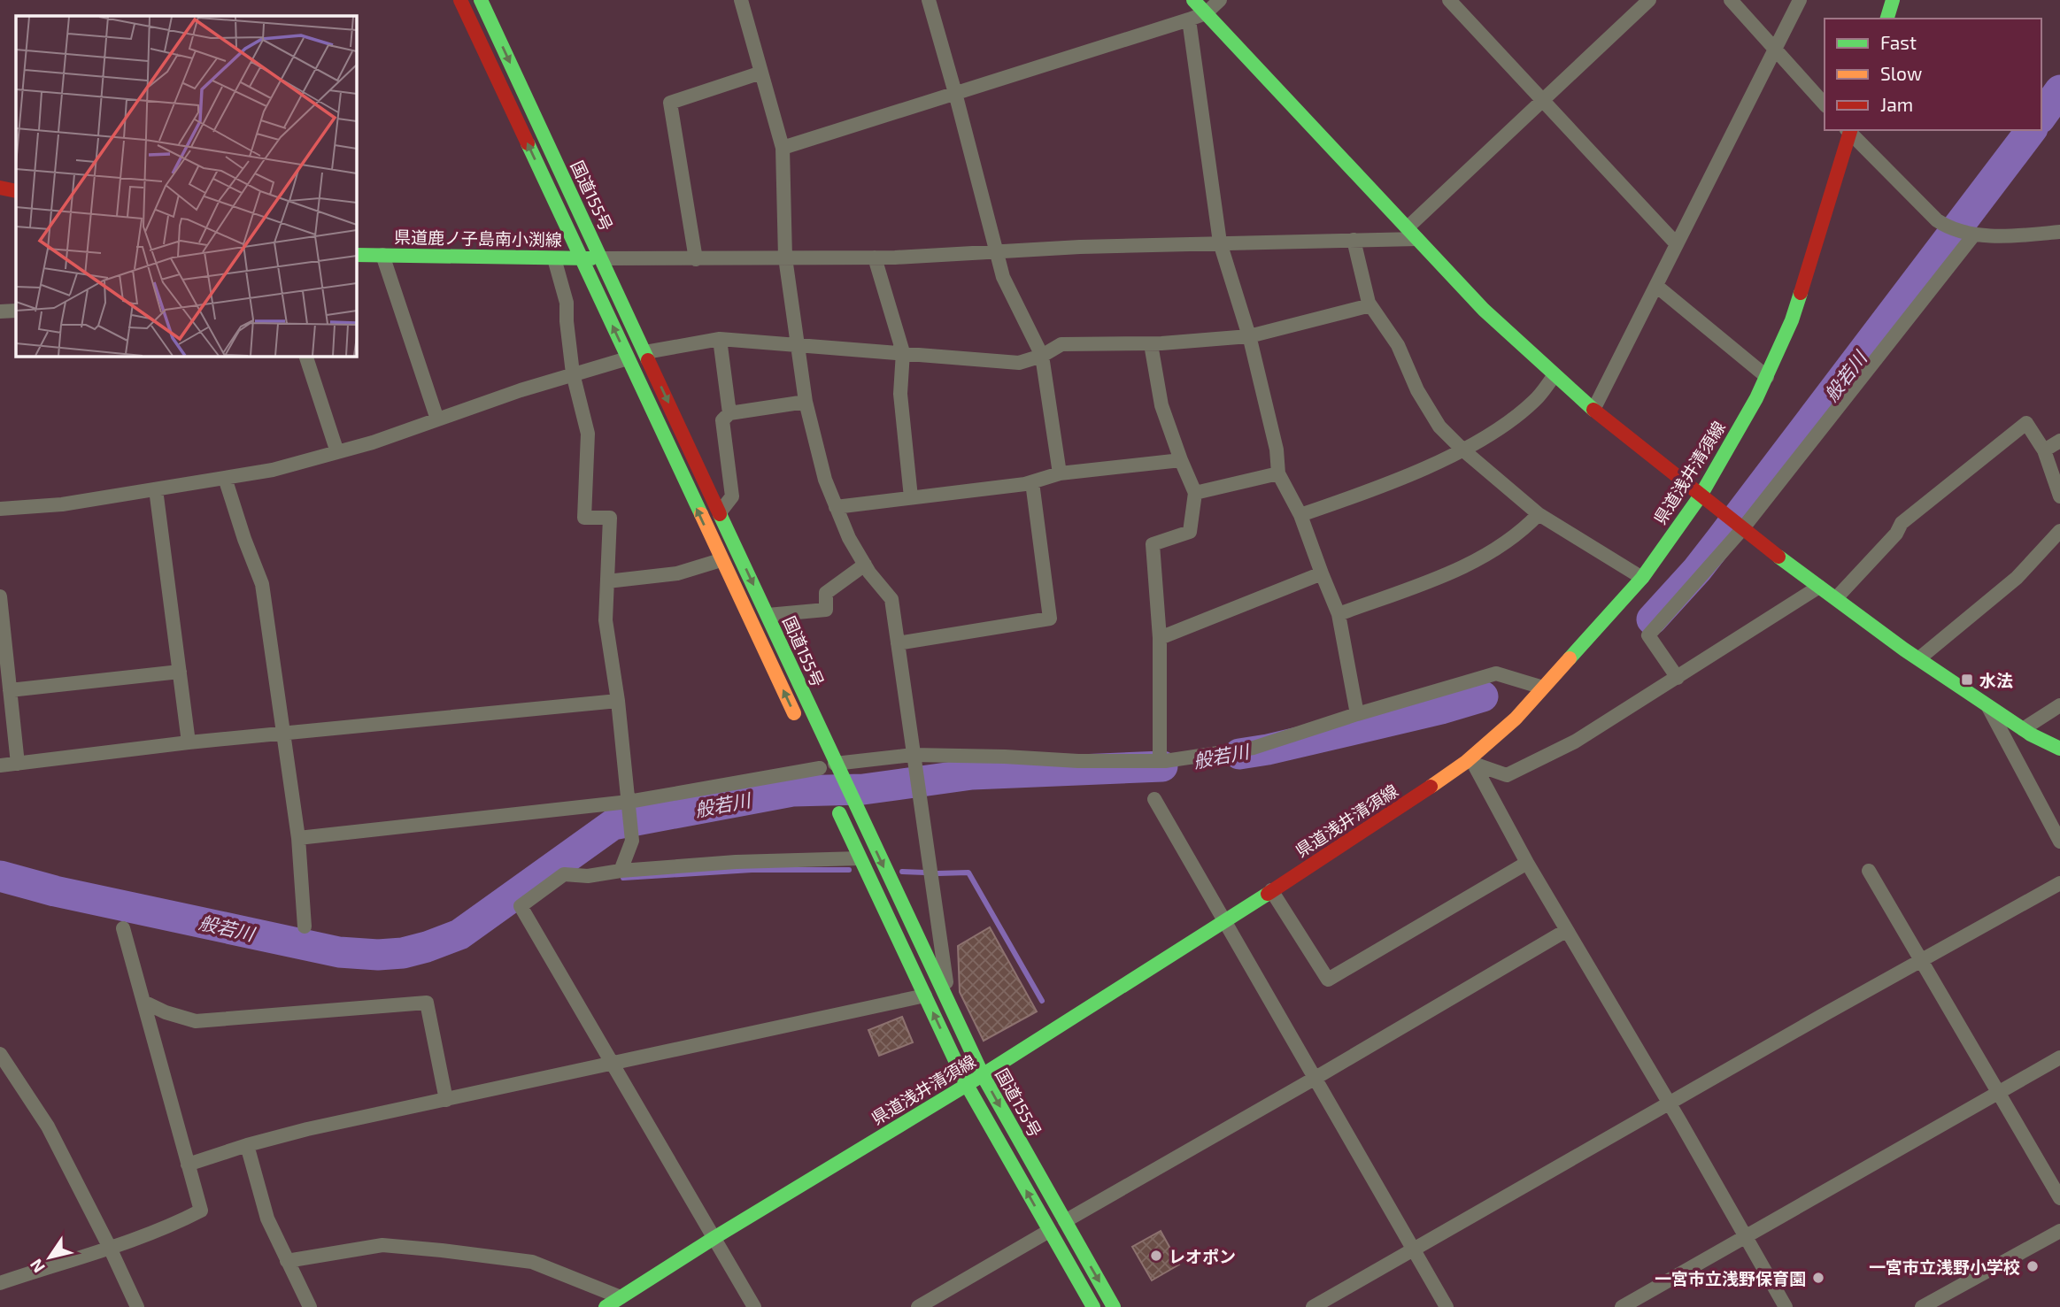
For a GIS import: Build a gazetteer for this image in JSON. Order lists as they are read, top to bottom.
{
  "streets": {
    "main road": ["国道155号", "県道鹿ノ子島南小渕線", "県道浅井清須線"]
  },
  "crossings": [
    ["国道155号", "県道鹿ノ子島南小渕線"],
    ["国道155号", "県道浅井清須線"]
  ],
  "water": ["般若川"],
  "places": {
    "transit": ["水法"],
    "other": ["レオポン", "一宮市立浅野小学校", "一宮市立浅野保育園"]
  },
  "legend": ["Fast", "Slow", "Jam"],
  "north": "bottom left"
}
